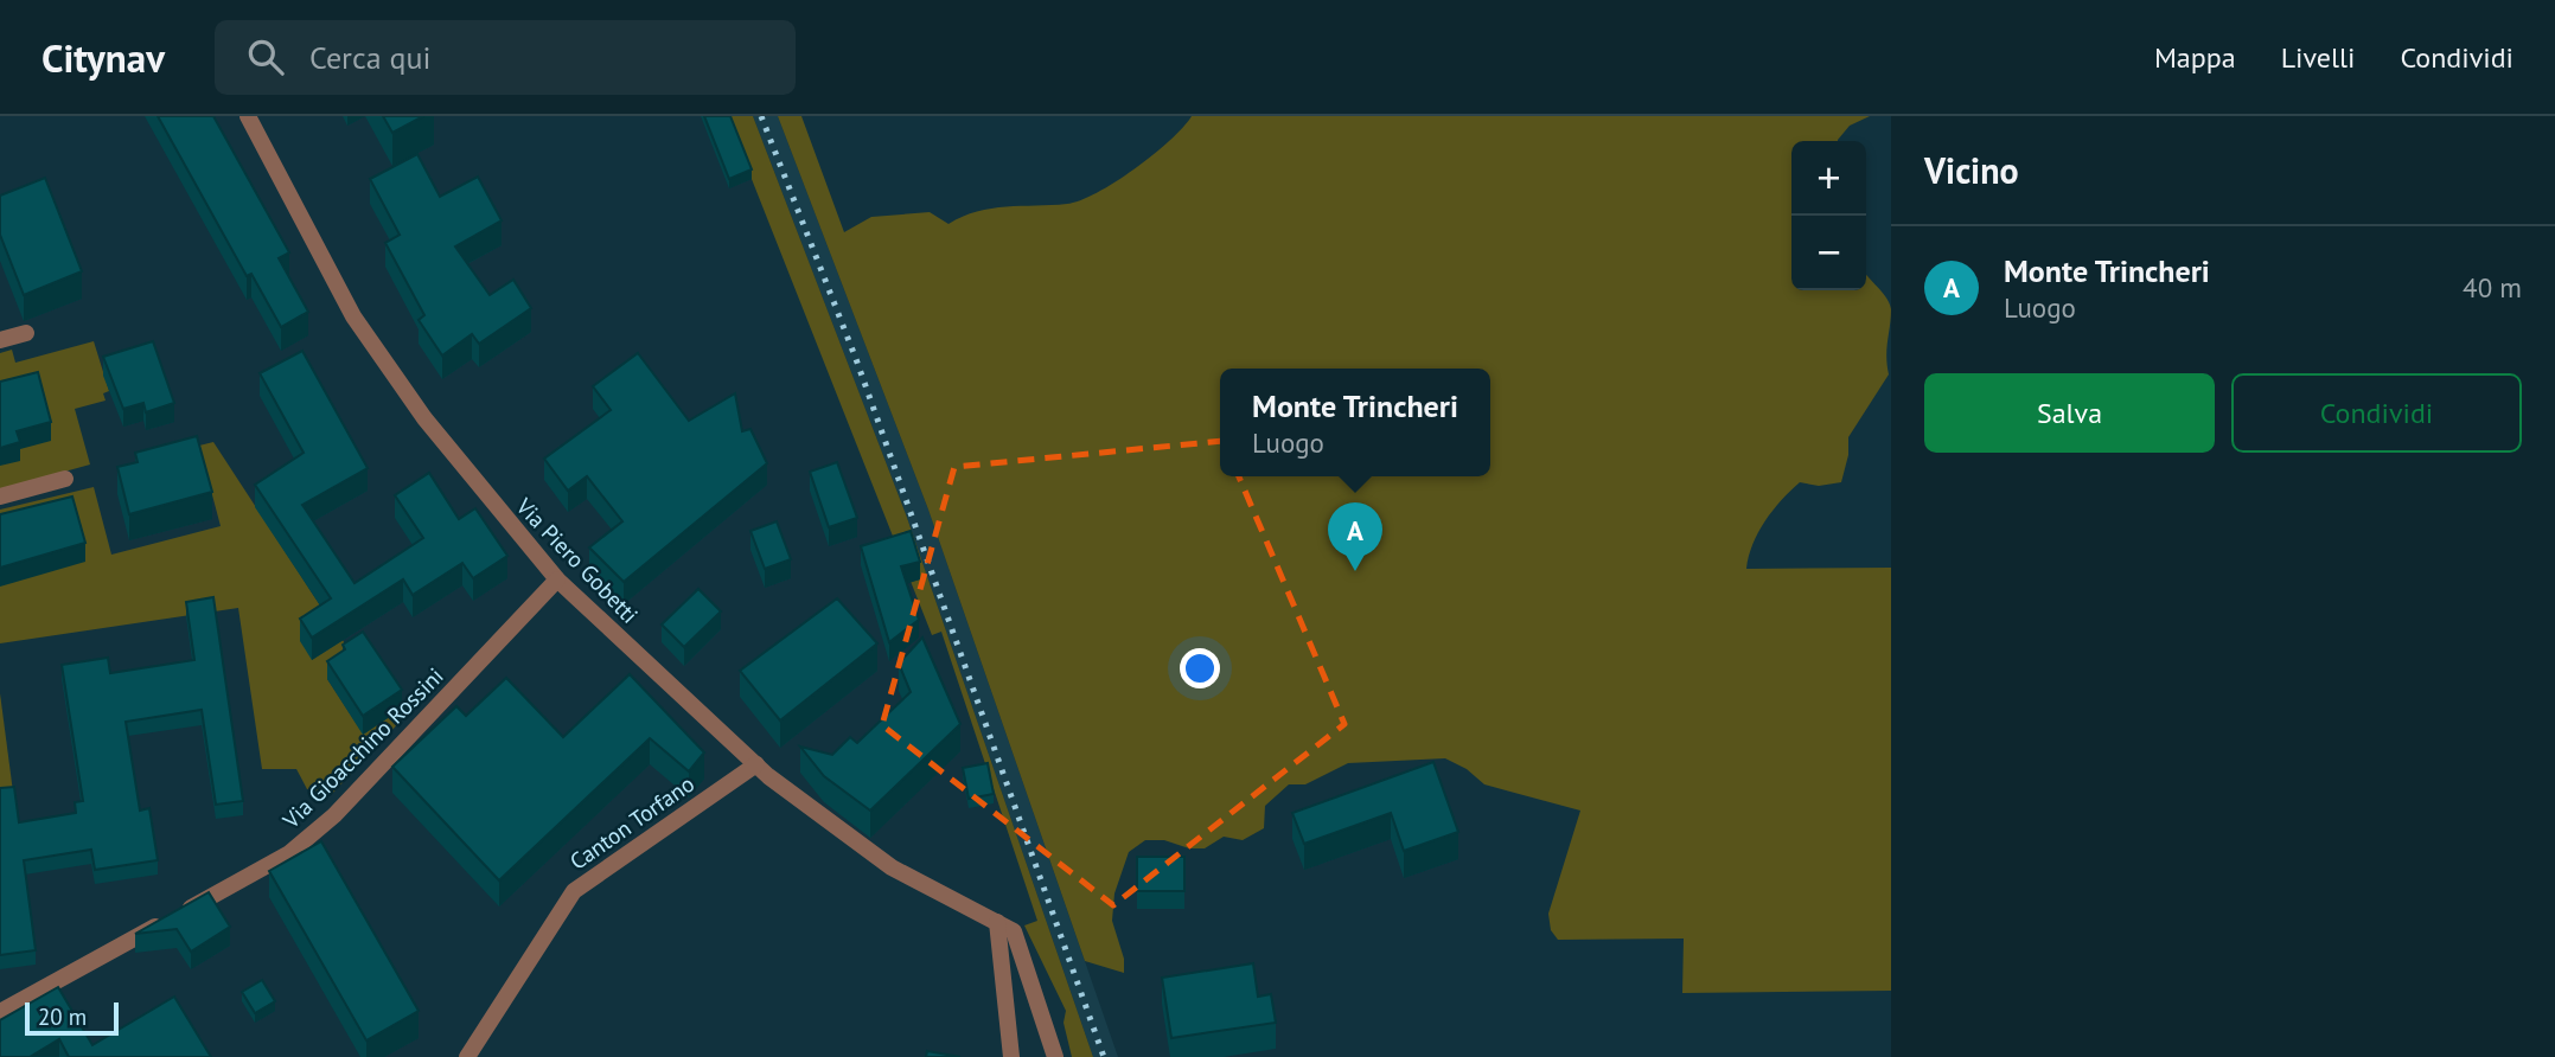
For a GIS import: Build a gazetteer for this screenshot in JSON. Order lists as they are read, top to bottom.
{
  "streets": {
    "street": ["Via Piero Gobetti", "Via Gioacchino Rossini", "Canton Torfano"]
  },
  "crossings": [
    ["Via Piero Gobetti", "Via Gioacchino Rossini"],
    ["Via Piero Gobetti", "Canton Torfano"]
  ],
  "scale_bar": "20 m",
  "page": {
    "header": "Citynav",
    "search": "Cerca qui",
    "nav": ["Mappa", "Livelli", "Condividi"],
    "heading": "Vicino",
    "map_buttons": ["+", "−"],
    "list": [
      {
        "mark": "A",
        "name": "Monte Trincheri",
        "note": "Luogo",
        "value": "40 m"
      }
    ],
    "buttons": ["Salva", "Condividi"],
    "popup": ["Monte Trincheri", "Luogo"],
    "pins": "A",
    "scale": "20 m"
  }
}
